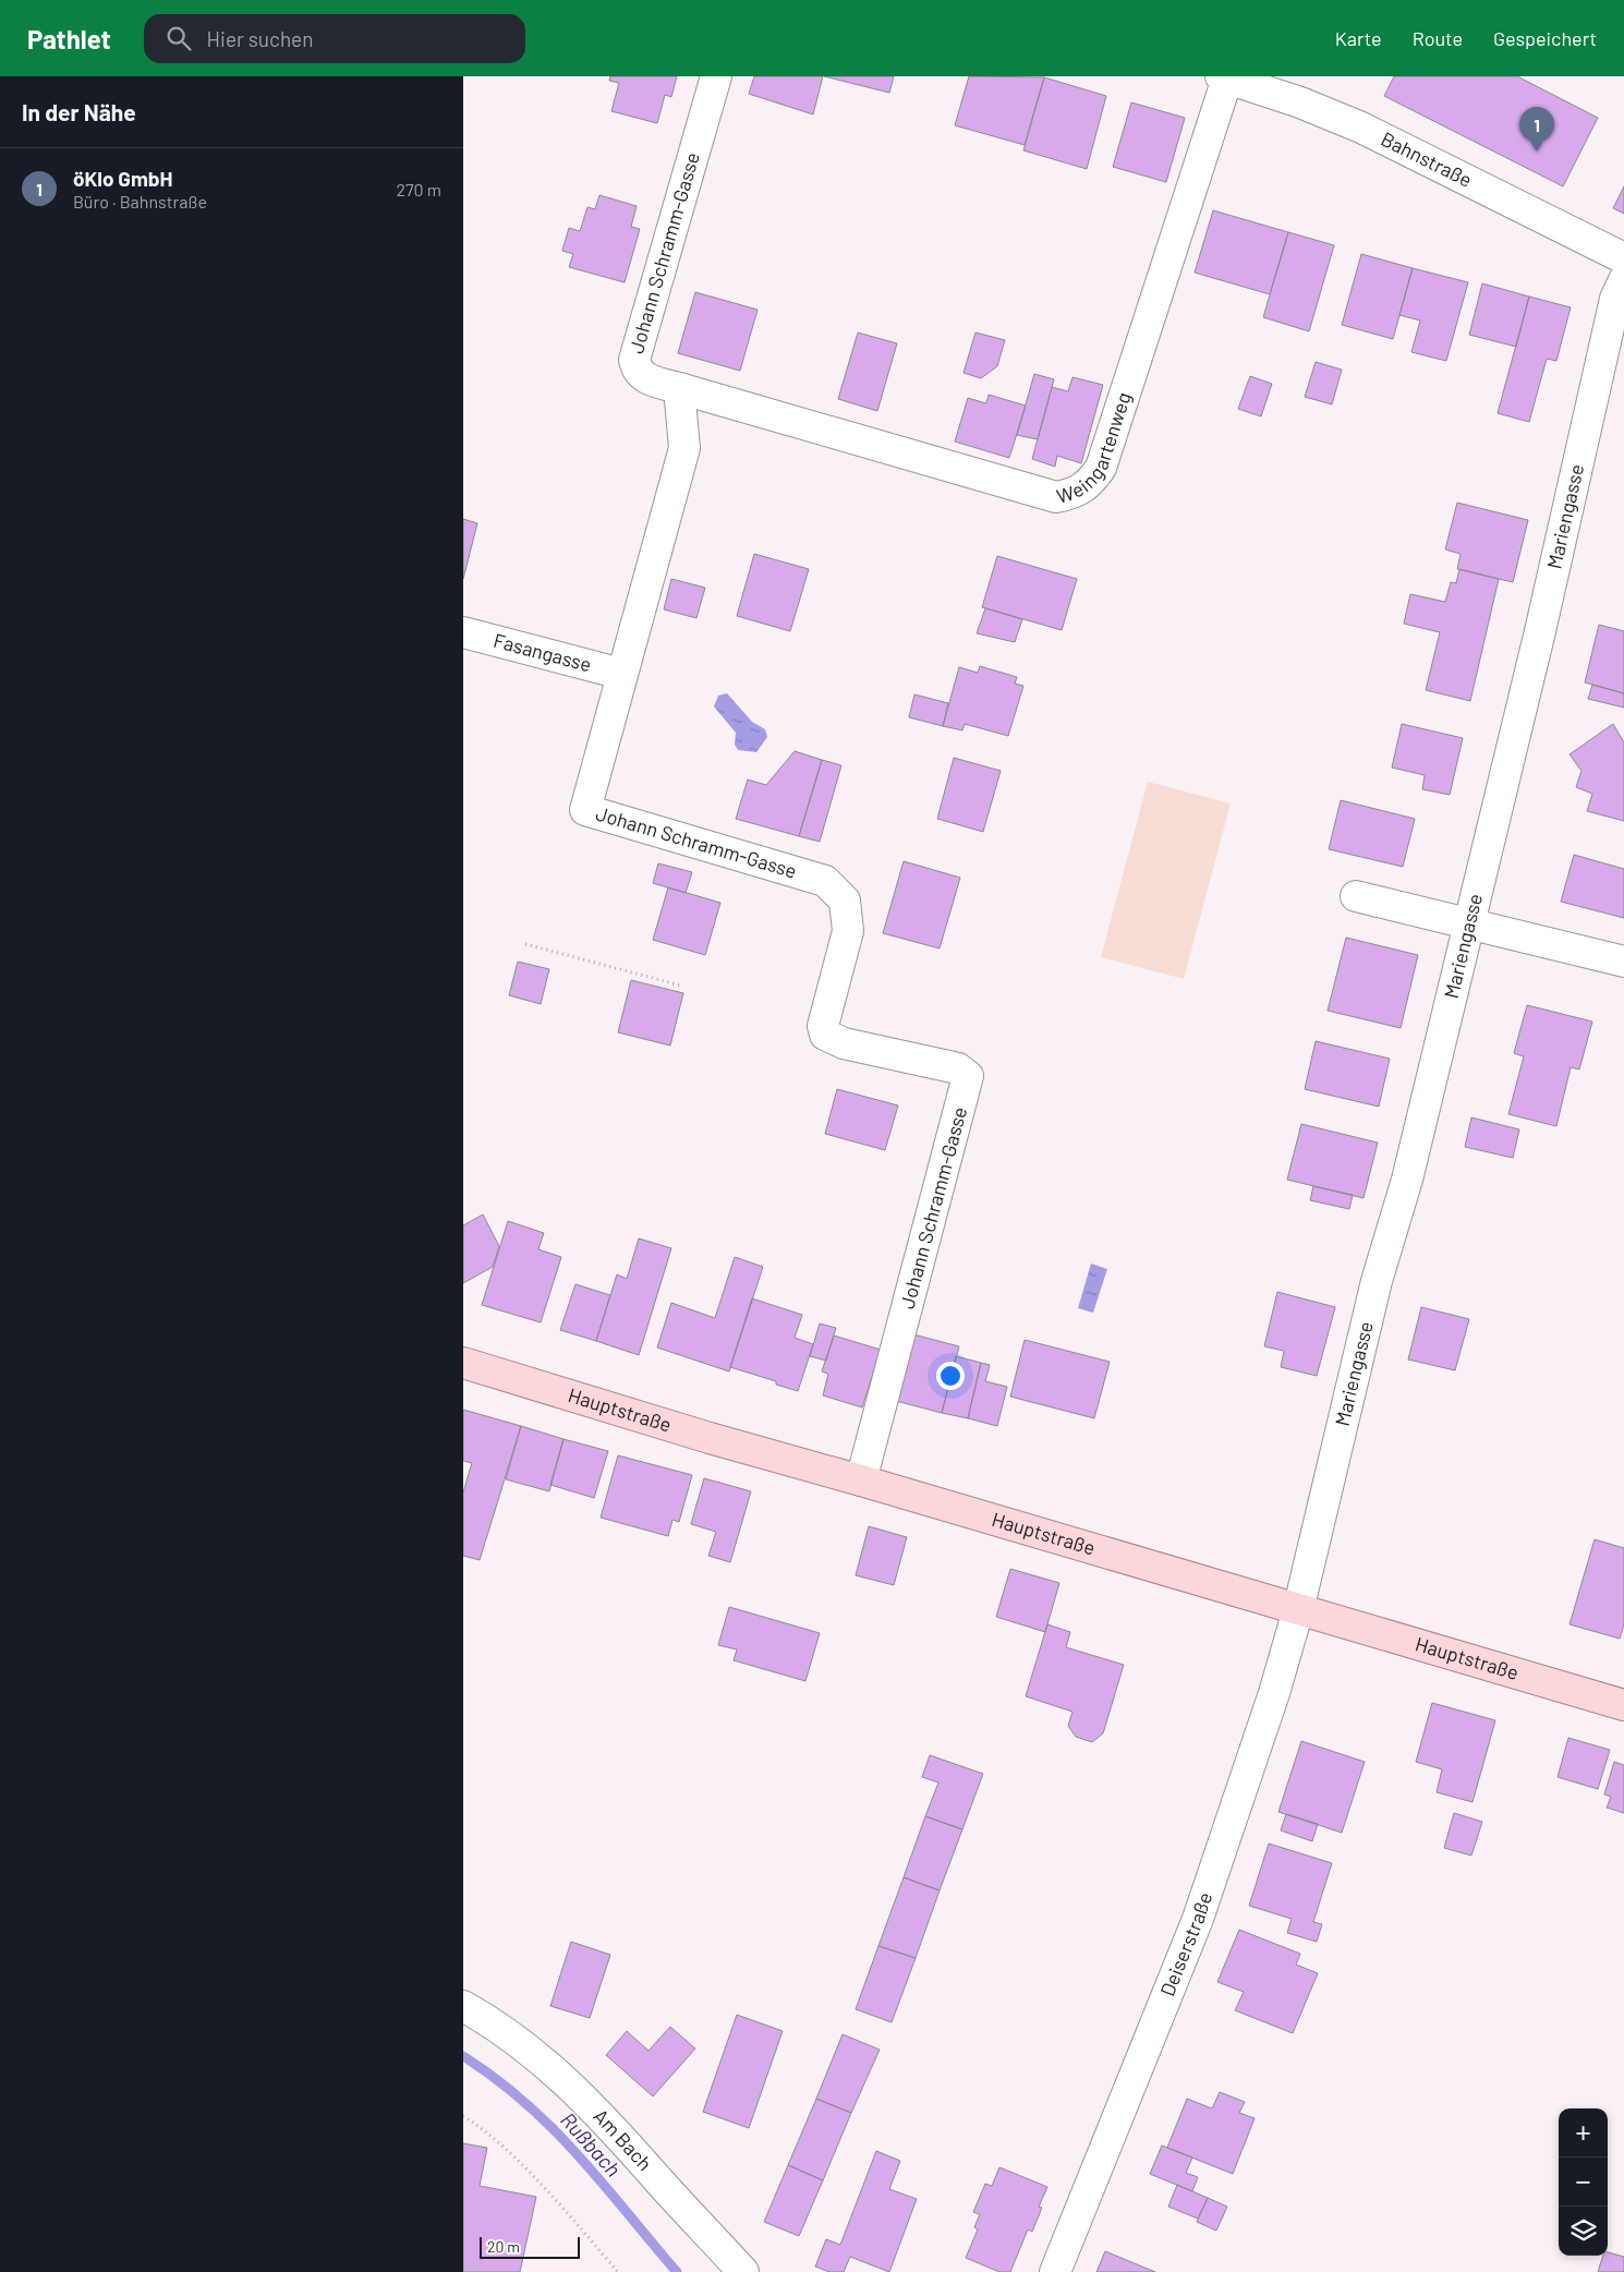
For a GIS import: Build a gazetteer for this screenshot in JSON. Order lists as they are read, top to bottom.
{
  "streets": {
    "main road": ["Hauptstraße"],
    "street": [
      "Bahnstraße",
      "Johann Schramm-Gasse",
      "Weingartenweg",
      "Mariengasse",
      "Fasangasse",
      "Deiserstraße",
      "Am Bach"
    ]
  },
  "crossings": [
    ["Bahnstraße", "Weingartenweg"],
    ["Johann Schramm-Gasse", "Weingartenweg"],
    ["Johann Schramm-Gasse", "Fasangasse"],
    ["Johann Schramm-Gasse", "Hauptstraße"],
    ["Mariengasse", "Hauptstraße"],
    ["Mariengasse", "Deiserstraße"],
    ["Hauptstraße", "Deiserstraße"]
  ],
  "water": ["Rußbach"],
  "scale_bar": "20 m",
  "page": {
    "header": "Pathlet",
    "search": "Hier suchen",
    "nav": ["Karte", "Route", "Gespeichert"],
    "heading": "In der Nähe",
    "pins": "1",
    "list": [
      {
        "mark": "1",
        "name": "öKlo GmbH",
        "note": "Büro · Bahnstraße",
        "value": "270 m"
      }
    ],
    "map_buttons": ["+", "−"],
    "scale": "20 m"
  }
}
